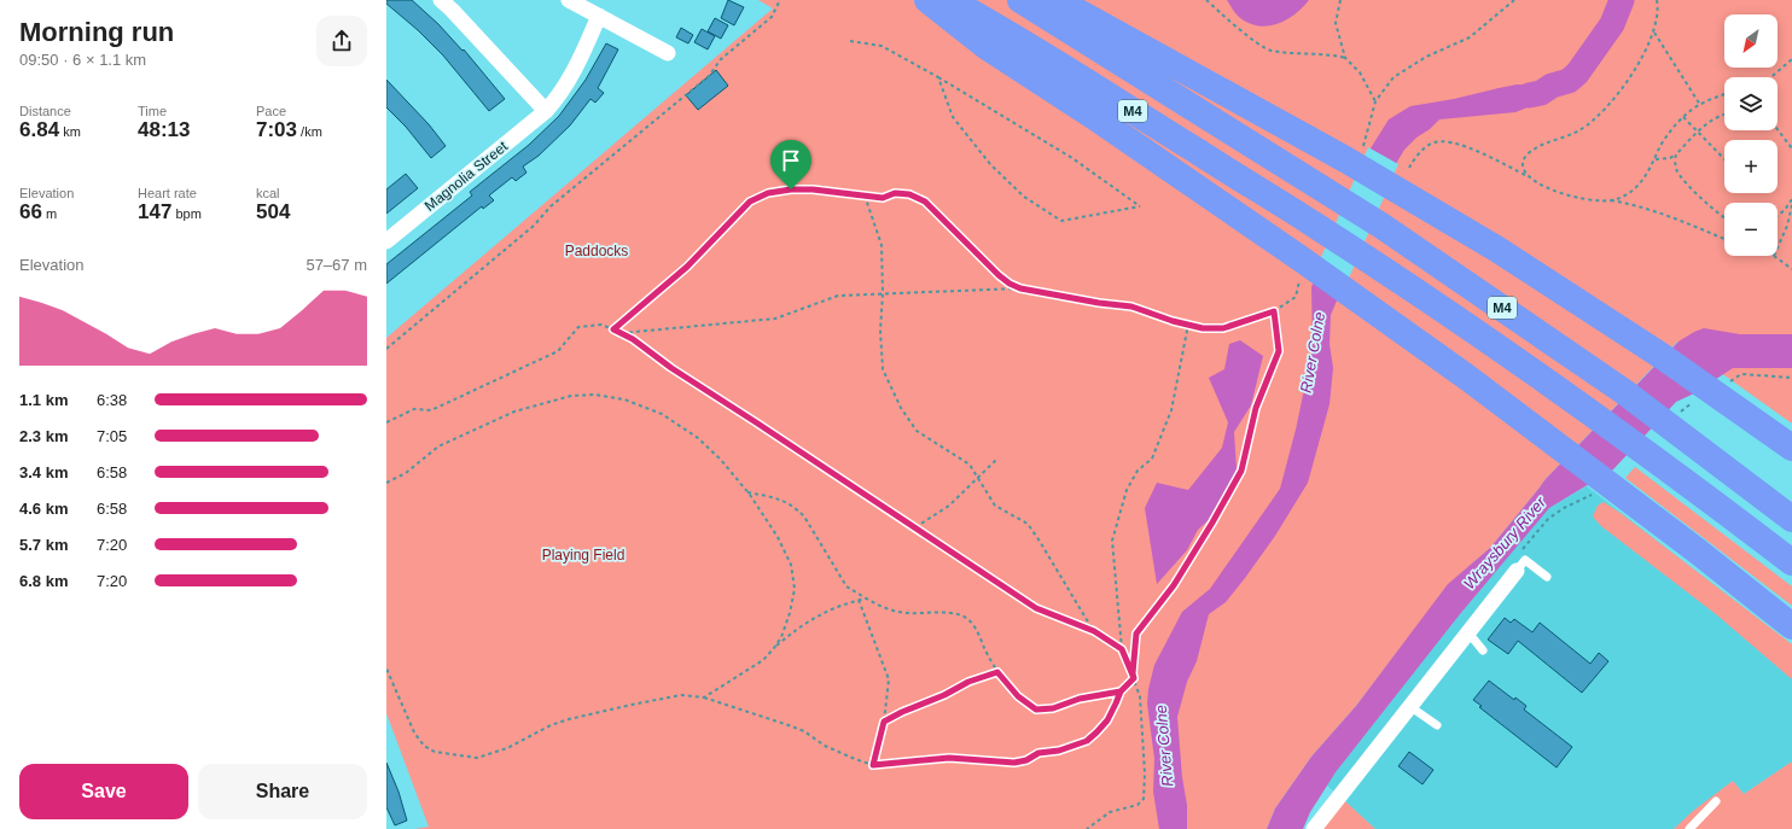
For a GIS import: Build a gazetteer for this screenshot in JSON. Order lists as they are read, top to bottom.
{
  "streets": {
    "highway": ["M4"],
    "street": ["Magnolia Street"]
  },
  "water": ["River Colne", "Wraysbury River"],
  "parks": ["Paddocks", "Playing Field"],
  "north": "bottom left",
  "page": {
    "heading": ["Morning run", "09:50 · 6 × 1.1 km"],
    "map_buttons": ["+", "−"],
    "stats": [
      ["Distance", "6.84 km"],
      ["Time", "48:13"],
      ["Pace", "7:03 /km"],
      ["Elevation", "66 m"],
      ["Heart rate", "147 bpm"],
      ["kcal", "504"]
    ],
    "chart": ["Elevation", "57–67 m"],
    "list": [
      {
        "name": "1.1 km",
        "note": "6:38"
      },
      {
        "name": "2.3 km",
        "note": "7:05"
      },
      {
        "name": "3.4 km",
        "note": "6:58"
      },
      {
        "name": "4.6 km",
        "note": "6:58"
      },
      {
        "name": "5.7 km",
        "note": "7:20"
      },
      {
        "name": "6.8 km",
        "note": "7:20"
      }
    ],
    "buttons": ["Save", "Share"]
  }
}
